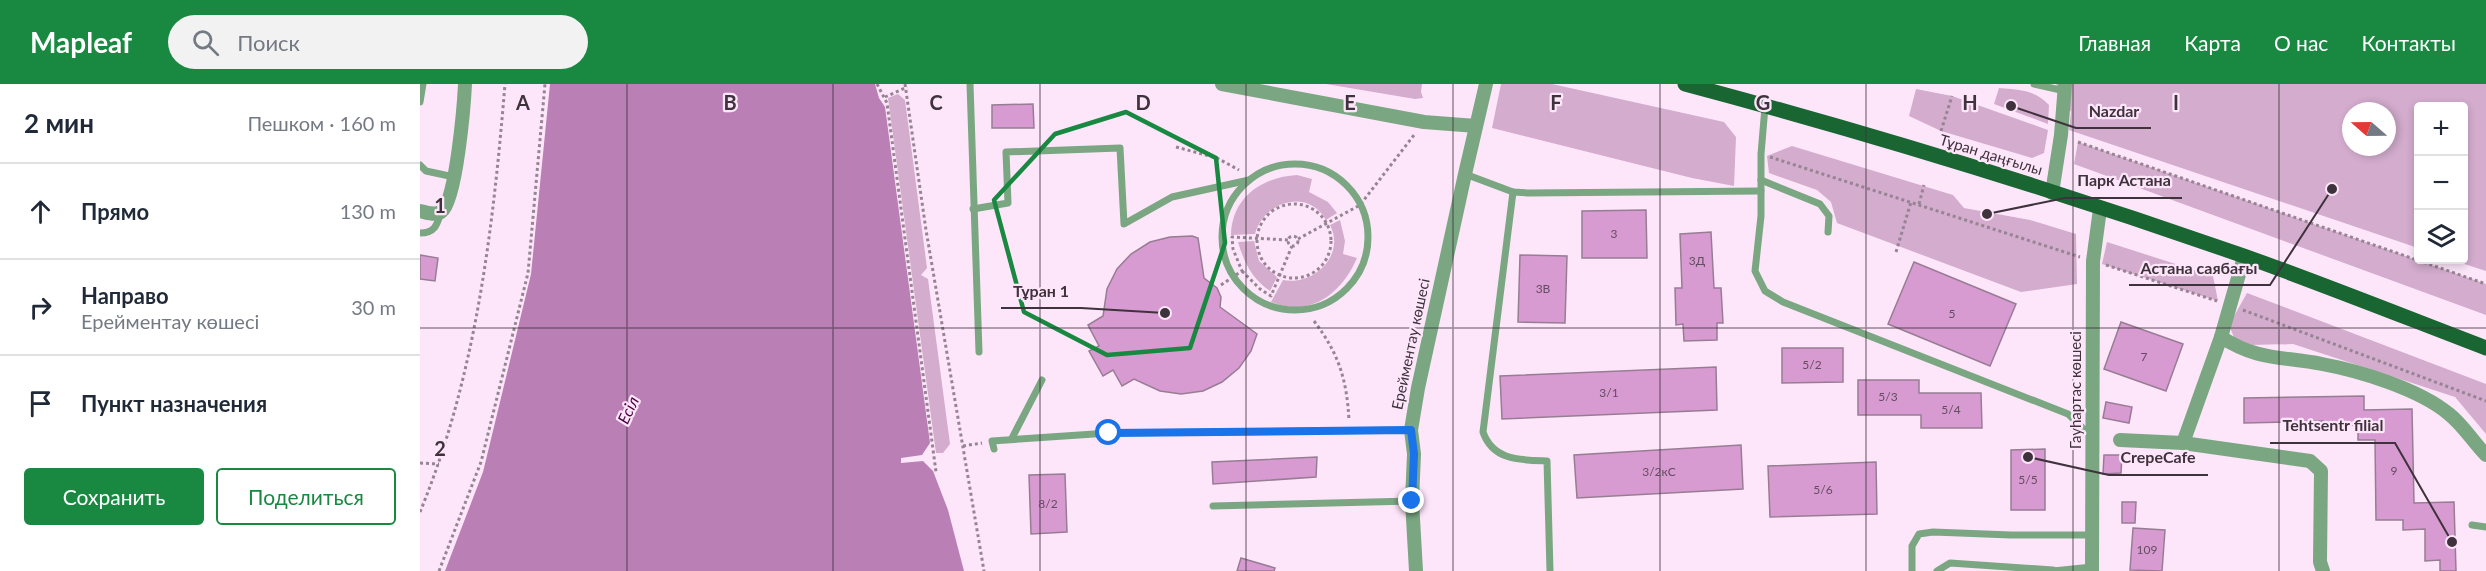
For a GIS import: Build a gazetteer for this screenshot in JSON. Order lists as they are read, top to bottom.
{
  "streets": {
    "main road": ["Тұран даңғылы"],
    "street": ["Ерейментау көшесі", "Гауhартас көшесі"]
  },
  "crossings": [
    ["Тұран даңғылы", "Гауhартас көшесі"]
  ],
  "water": ["Есіл"],
  "places": [
    "Nazdar",
    "Астана саябағы",
    "Парк Астана",
    "Тұран 1",
    "CrepeCafe",
    "Tehtsentr filial"
  ],
  "house_numbers": [
    "3",
    "3Д",
    "3В",
    "5",
    "7",
    "5/2",
    "3/1",
    "5/3",
    "5/4",
    "9",
    "3/2кC",
    "5/5",
    "5/6",
    "8/2",
    "109"
  ],
  "north": "left",
  "page": {
    "header": "Mapleaf",
    "search": "Поиск",
    "nav": [
      "Главная",
      "Карта",
      "О нас",
      "Контакты"
    ],
    "heading": ["2 мин", "Пешком · 160 m"],
    "map_buttons": ["+", "−"],
    "list": [
      ["Прямо", "130 m"],
      ["Направо", "Ерейментау көшесі", "30 m"],
      "Пункт назначения"
    ],
    "buttons": ["Сохранить", "Поделиться"]
  },
  "grid": {
    "columns": [
      "A",
      "B",
      "C",
      "D",
      "E",
      "F",
      "G",
      "H",
      "I"
    ],
    "rows": ["1", "2"]
  }
}
